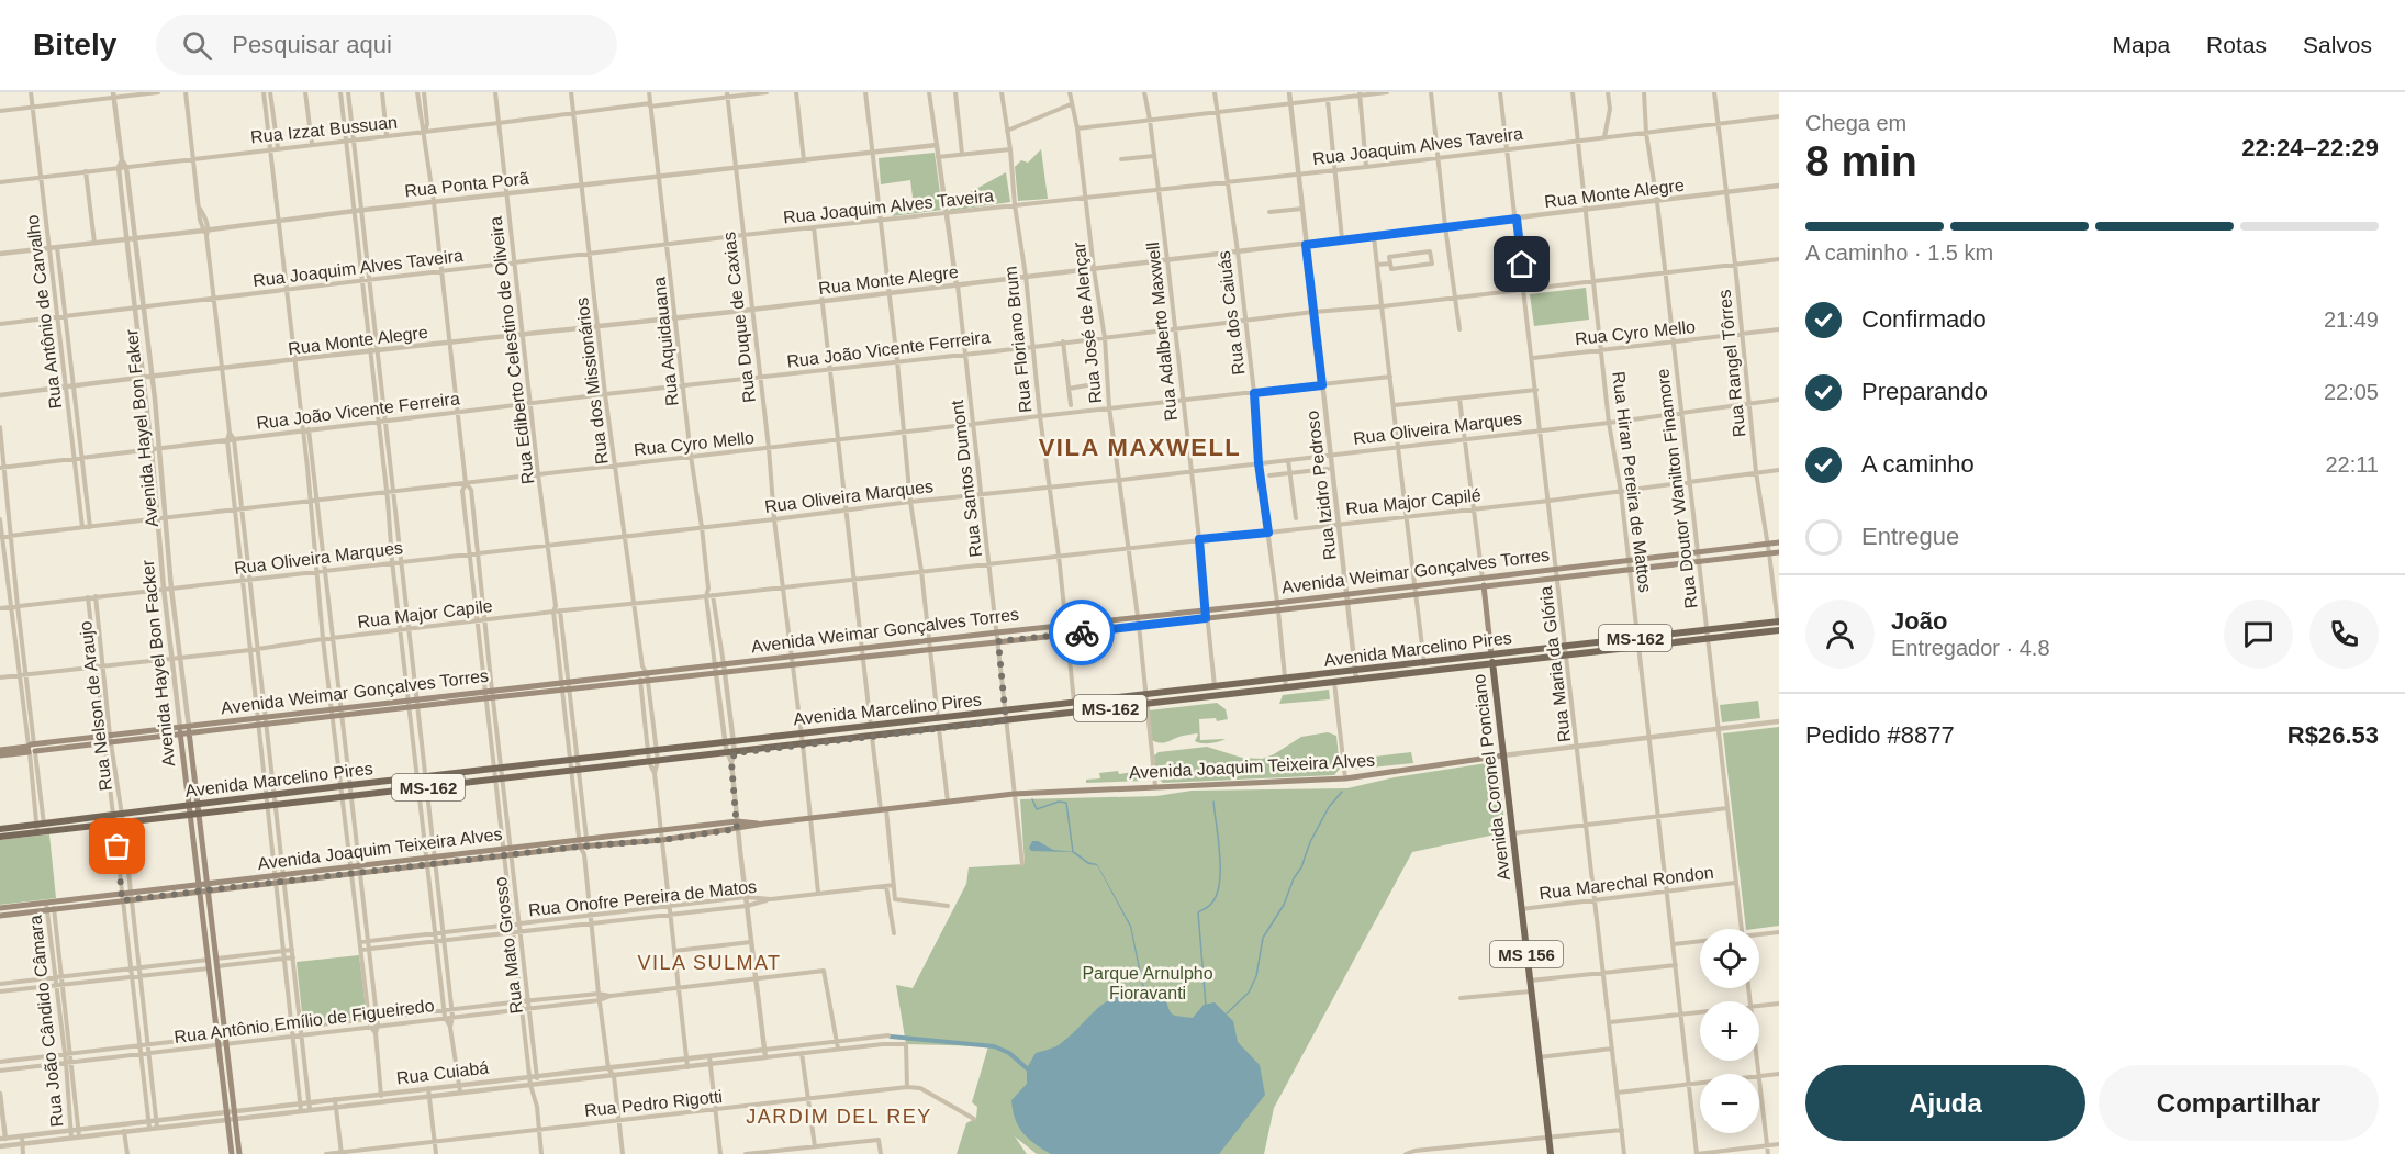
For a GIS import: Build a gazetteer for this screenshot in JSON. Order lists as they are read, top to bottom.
{
  "streets": {
    "main road": [
      "Avenida Weimar Gonçalves Torres",
      "MS-162",
      "Avenida Marcelino Pires",
      "Avenida Hayel Bon Facker",
      "Avenida Joaquim Teixeira Alves",
      "Avenida Coronel Ponciano",
      "MS 156"
    ],
    "street": [
      "Rua Izzat Bussuan",
      "Rua Joaquim Alves Taveira",
      "Rua Ponta Porã",
      "Rua Monte Alegre",
      "Rua Antônio de Carvalho",
      "Rua dos Caiuás",
      "Rua Duque de Caxias",
      "Rua José de Alençar",
      "Rua Adalberto Maxwell",
      "Rua Cyro Mello",
      "Rua Floriano Brum",
      "Rua Aquidauana",
      "Rua João Vicente Ferreira",
      "Rua Ediberto Celestino de Oliveira",
      "Rua Rangel Tôrres",
      "Rua dos Missionários",
      "Avenida Hayel Bon Faker",
      "Rua Oliveira Marques",
      "Rua Santos Dumont",
      "Rua Hiran Pereira de Mattos",
      "Rua Izidro Pedroso",
      "Rua Doutor Wanilton Finamore",
      "Rua Major Capilé",
      "Rua Major Capile",
      "Rua Maria da Glória",
      "Rua Nelson de Araujo",
      "Rua Marechal Rondon",
      "Rua Onofre Pereira de Matos",
      "Rua Mato Grosso",
      "Rua João Cândido Câmara",
      "Rua Antônio Emílio de Figueiredo",
      "Rua Cuiabá",
      "Rua Pedro Rigotti"
    ]
  },
  "crossings": [
    ["Rua Izzat Bussuan", "Rua Antônio de Carvalho"],
    ["Rua Izzat Bussuan", "Rua Duque de Caxias"],
    ["Rua Izzat Bussuan", "Rua Aquidauana"],
    ["Rua Izzat Bussuan", "Rua Ediberto Celestino de Oliveira"],
    ["Rua Izzat Bussuan", "Rua dos Missionários"],
    ["Rua Izzat Bussuan", "Avenida Hayel Bon Faker"],
    ["Rua Izzat Bussuan", "Avenida Hayel Bon Facker"],
    ["Rua Izzat Bussuan", "Rua Mato Grosso"],
    ["Rua Joaquim Alves Taveira", "Rua Antônio de Carvalho"],
    ["Rua Joaquim Alves Taveira", "Rua dos Caiuás"],
    ["Rua Joaquim Alves Taveira", "Rua Duque de Caxias"],
    ["Rua Joaquim Alves Taveira", "Rua José de Alençar"],
    ["Rua Joaquim Alves Taveira", "Rua Adalberto Maxwell"],
    ["Rua Joaquim Alves Taveira", "Rua Floriano Brum"],
    ["Rua Joaquim Alves Taveira", "Rua Aquidauana"],
    ["Rua Joaquim Alves Taveira", "Rua Ediberto Celestino de Oliveira"],
    ["Rua Joaquim Alves Taveira", "Rua Rangel Tôrres"],
    ["Rua Joaquim Alves Taveira", "Rua dos Missionários"],
    ["Rua Joaquim Alves Taveira", "Avenida Hayel Bon Faker"],
    ["Rua Joaquim Alves Taveira", "Rua Santos Dumont"],
    ["Rua Joaquim Alves Taveira", "Rua Hiran Pereira de Mattos"],
    ["Rua Joaquim Alves Taveira", "Rua Izidro Pedroso"],
    ["Rua Joaquim Alves Taveira", "Rua Doutor Wanilton Finamore"],
    ["Rua Joaquim Alves Taveira", "Avenida Hayel Bon Facker"],
    ["Rua Joaquim Alves Taveira", "Rua Maria da Glória"],
    ["Rua Joaquim Alves Taveira", "Rua Mato Grosso"],
    ["Rua Ponta Porã", "Rua Antônio de Carvalho"],
    ["Rua Ponta Porã", "Rua Duque de Caxias"],
    ["Rua Ponta Porã", "Rua Aquidauana"],
    ["Rua Ponta Porã", "Rua Ediberto Celestino de Oliveira"],
    ["Rua Ponta Porã", "Rua dos Missionários"],
    ["Rua Ponta Porã", "Avenida Hayel Bon Faker"],
    ["Rua Ponta Porã", "Rua Santos Dumont"],
    ["Rua Ponta Porã", "Avenida Hayel Bon Facker"],
    ["Rua Ponta Porã", "Rua Mato Grosso"],
    ["Rua Monte Alegre", "Rua Antônio de Carvalho"],
    ["Rua Monte Alegre", "Rua dos Caiuás"],
    ["Rua Monte Alegre", "Rua Duque de Caxias"],
    ["Rua Monte Alegre", "Rua José de Alençar"],
    ["Rua Monte Alegre", "Rua Adalberto Maxwell"],
    ["Rua Monte Alegre", "Rua Floriano Brum"],
    ["Rua Monte Alegre", "Rua Aquidauana"],
    ["Rua Monte Alegre", "Rua Ediberto Celestino de Oliveira"],
    ["Rua Monte Alegre", "Rua Rangel Tôrres"],
    ["Rua Monte Alegre", "Rua dos Missionários"],
    ["Rua Monte Alegre", "Avenida Hayel Bon Faker"],
    ["Rua Monte Alegre", "Rua Santos Dumont"],
    ["Rua Monte Alegre", "Rua Hiran Pereira de Mattos"],
    ["Rua Monte Alegre", "Rua Izidro Pedroso"],
    ["Rua Monte Alegre", "Rua Doutor Wanilton Finamore"],
    ["Rua Monte Alegre", "Avenida Hayel Bon Facker"],
    ["Rua Monte Alegre", "Rua Maria da Glória"],
    ["Rua Monte Alegre", "Rua Mato Grosso"],
    ["Rua Antônio de Carvalho", "Rua Cyro Mello"],
    ["Rua Antônio de Carvalho", "Rua João Vicente Ferreira"],
    ["Rua dos Caiuás", "Rua Cyro Mello"],
    ["Rua dos Caiuás", "Rua João Vicente Ferreira"],
    ["Rua dos Caiuás", "Rua Oliveira Marques"],
    ["Rua dos Caiuás", "Rua Major Capilé"],
    ["Rua dos Caiuás", "Avenida Weimar Gonçalves Torres"],
    ["Rua dos Caiuás", "Avenida Marcelino Pires"],
    ["Rua Duque de Caxias", "Rua Cyro Mello"],
    ["Rua Duque de Caxias", "Rua João Vicente Ferreira"],
    ["Rua Duque de Caxias", "Rua Oliveira Marques"],
    ["Rua Duque de Caxias", "Avenida Weimar Gonçalves Torres"],
    ["Rua Duque de Caxias", "Rua Major Capile"],
    ["Rua Duque de Caxias", "Avenida Marcelino Pires"],
    ["Rua Duque de Caxias", "Avenida Joaquim Teixeira Alves"],
    ["Rua Duque de Caxias", "Rua Onofre Pereira de Matos"],
    ["Rua José de Alençar", "Rua Cyro Mello"],
    ["Rua José de Alençar", "Rua João Vicente Ferreira"],
    ["Rua José de Alençar", "Rua Oliveira Marques"],
    ["Rua José de Alençar", "Rua Major Capilé"],
    ["Rua José de Alençar", "Avenida Weimar Gonçalves Torres"],
    ["Rua José de Alençar", "Avenida Marcelino Pires"],
    ["Rua José de Alençar", "Avenida Joaquim Teixeira Alves"],
    ["Rua Adalberto Maxwell", "Rua Cyro Mello"],
    ["Rua Adalberto Maxwell", "Rua João Vicente Ferreira"],
    ["Rua Adalberto Maxwell", "Rua Oliveira Marques"],
    ["Rua Adalberto Maxwell", "Rua Major Capilé"],
    ["Rua Adalberto Maxwell", "Avenida Weimar Gonçalves Torres"],
    ["Rua Adalberto Maxwell", "Avenida Marcelino Pires"],
    ["Rua Cyro Mello", "Rua Floriano Brum"],
    ["Rua Cyro Mello", "Rua Aquidauana"],
    ["Rua Cyro Mello", "Rua Ediberto Celestino de Oliveira"],
    ["Rua Cyro Mello", "Rua Rangel Tôrres"],
    ["Rua Cyro Mello", "Rua dos Missionários"],
    ["Rua Cyro Mello", "Avenida Hayel Bon Faker"],
    ["Rua Cyro Mello", "Rua Santos Dumont"],
    ["Rua Cyro Mello", "Rua Hiran Pereira de Mattos"],
    ["Rua Cyro Mello", "Rua Izidro Pedroso"],
    ["Rua Cyro Mello", "Rua Doutor Wanilton Finamore"],
    ["Rua Cyro Mello", "Avenida Hayel Bon Facker"],
    ["Rua Cyro Mello", "Rua Maria da Glória"],
    ["Rua Cyro Mello", "Rua Mato Grosso"],
    ["Rua Floriano Brum", "Rua João Vicente Ferreira"],
    ["Rua Floriano Brum", "Rua Oliveira Marques"],
    ["Rua Floriano Brum", "Rua Major Capilé"],
    ["Rua Floriano Brum", "Avenida Weimar Gonçalves Torres"],
    ["Rua Floriano Brum", "Avenida Marcelino Pires"],
    ["Rua Aquidauana", "Rua João Vicente Ferreira"],
    ["Rua Aquidauana", "Rua Oliveira Marques"],
    ["Rua Aquidauana", "Avenida Weimar Gonçalves Torres"],
    ["Rua Aquidauana", "Rua Major Capile"],
    ["Rua Aquidauana", "Avenida Marcelino Pires"],
    ["Rua Aquidauana", "Avenida Joaquim Teixeira Alves"],
    ["Rua Aquidauana", "Rua Onofre Pereira de Matos"],
    ["Rua Aquidauana", "Rua Antônio Emílio de Figueiredo"],
    ["Rua Aquidauana", "Rua Cuiabá"],
    ["Rua João Vicente Ferreira", "Rua Ediberto Celestino de Oliveira"],
    ["Rua João Vicente Ferreira", "Rua Rangel Tôrres"],
    ["Rua João Vicente Ferreira", "Rua dos Missionários"],
    ["Rua João Vicente Ferreira", "Avenida Hayel Bon Faker"],
    ["Rua João Vicente Ferreira", "Rua Santos Dumont"],
    ["Rua João Vicente Ferreira", "Rua Hiran Pereira de Mattos"],
    ["Rua João Vicente Ferreira", "Rua Izidro Pedroso"],
    ["Rua João Vicente Ferreira", "Rua Doutor Wanilton Finamore"],
    ["Rua João Vicente Ferreira", "Avenida Hayel Bon Facker"],
    ["Rua João Vicente Ferreira", "Rua Maria da Glória"],
    ["Rua João Vicente Ferreira", "Rua Mato Grosso"],
    ["Rua Ediberto Celestino de Oliveira", "Rua Oliveira Marques"],
    ["Rua Ediberto Celestino de Oliveira", "Avenida Weimar Gonçalves Torres"],
    ["Rua Ediberto Celestino de Oliveira", "Rua Major Capile"],
    ["Rua Ediberto Celestino de Oliveira", "Avenida Marcelino Pires"],
    ["Rua Ediberto Celestino de Oliveira", "Avenida Joaquim Teixeira Alves"],
    ["Rua Ediberto Celestino de Oliveira", "Rua Onofre Pereira de Matos"],
    ["Rua Ediberto Celestino de Oliveira", "Rua Antônio Emílio de Figueiredo"],
    ["Rua Ediberto Celestino de Oliveira", "Rua Cuiabá"],
    ["Rua Ediberto Celestino de Oliveira", "Rua Pedro Rigotti"],
    ["Rua Rangel Tôrres", "Rua Oliveira Marques"],
    ["Rua Rangel Tôrres", "Rua Major Capilé"],
    ["Rua Rangel Tôrres", "Avenida Weimar Gonçalves Torres"],
    ["Rua Rangel Tôrres", "Avenida Marcelino Pires"],
    ["Rua dos Missionários", "Rua Oliveira Marques"],
    ["Rua dos Missionários", "Avenida Weimar Gonçalves Torres"],
    ["Rua dos Missionários", "Rua Major Capile"],
    ["Rua dos Missionários", "Avenida Marcelino Pires"],
    ["Rua dos Missionários", "Avenida Joaquim Teixeira Alves"],
    ["Rua dos Missionários", "Rua Onofre Pereira de Matos"],
    ["Rua dos Missionários", "Rua Antônio Emílio de Figueiredo"],
    ["Rua dos Missionários", "Rua Cuiabá"],
    ["Avenida Hayel Bon Faker", "Rua Oliveira Marques"],
    ["Avenida Hayel Bon Faker", "Avenida Weimar Gonçalves Torres"],
    ["Avenida Hayel Bon Faker", "Rua Major Capile"],
    ["Avenida Hayel Bon Faker", "Avenida Hayel Bon Facker"],
    ["Rua Oliveira Marques", "Rua Santos Dumont"],
    ["Rua Oliveira Marques", "Rua Hiran Pereira de Mattos"],
    ["Rua Oliveira Marques", "Rua Izidro Pedroso"],
    ["Rua Oliveira Marques", "Rua Doutor Wanilton Finamore"],
    ["Rua Oliveira Marques", "Avenida Hayel Bon Facker"],
    ["Rua Oliveira Marques", "Rua Maria da Glória"],
    ["Rua Oliveira Marques", "Rua Nelson de Araujo"],
    ["Rua Oliveira Marques", "Avenida Coronel Ponciano"],
    ["Rua Oliveira Marques", "Rua Mato Grosso"],
    ["Rua Santos Dumont", "Rua Major Capilé"],
    ["Rua Santos Dumont", "Avenida Weimar Gonçalves Torres"],
    ["Rua Santos Dumont", "Avenida Marcelino Pires"],
    ["Rua Santos Dumont", "Avenida Joaquim Teixeira Alves"],
    ["Rua Hiran Pereira de Mattos", "Rua Major Capilé"],
    ["Rua Hiran Pereira de Mattos", "Avenida Weimar Gonçalves Torres"],
    ["Rua Hiran Pereira de Mattos", "Avenida Marcelino Pires"],
    ["Rua Hiran Pereira de Mattos", "Avenida Joaquim Teixeira Alves"],
    ["Rua Hiran Pereira de Mattos", "Rua Marechal Rondon"],
    ["Rua Izidro Pedroso", "Rua Major Capilé"],
    ["Rua Izidro Pedroso", "Avenida Weimar Gonçalves Torres"],
    ["Rua Izidro Pedroso", "Avenida Marcelino Pires"],
    ["Rua Doutor Wanilton Finamore", "Rua Major Capilé"],
    ["Rua Doutor Wanilton Finamore", "Avenida Weimar Gonçalves Torres"],
    ["Rua Doutor Wanilton Finamore", "Avenida Marcelino Pires"],
    ["Rua Doutor Wanilton Finamore", "Avenida Joaquim Teixeira Alves"],
    ["Rua Doutor Wanilton Finamore", "Rua Marechal Rondon"],
    ["Rua Major Capilé", "Rua Major Capile"],
    ["Rua Major Capilé", "Rua Maria da Glória"],
    ["Rua Major Capilé", "Avenida Coronel Ponciano"],
    ["Avenida Weimar Gonçalves Torres", "Avenida Hayel Bon Facker"],
    ["Avenida Weimar Gonçalves Torres", "Rua Maria da Glória"],
    ["Avenida Weimar Gonçalves Torres", "Rua Nelson de Araujo"],
    ["Avenida Weimar Gonçalves Torres", "Avenida Coronel Ponciano"],
    ["Avenida Weimar Gonçalves Torres", "Rua Mato Grosso"],
    ["Rua Major Capile", "Avenida Hayel Bon Facker"],
    ["Rua Major Capile", "Rua Nelson de Araujo"],
    ["Rua Major Capile", "Rua Mato Grosso"],
    ["Avenida Marcelino Pires", "Avenida Hayel Bon Facker"],
    ["Avenida Marcelino Pires", "Rua Maria da Glória"],
    ["Avenida Marcelino Pires", "Rua Nelson de Araujo"],
    ["Avenida Marcelino Pires", "Avenida Coronel Ponciano"],
    ["Avenida Marcelino Pires", "Rua Mato Grosso"],
    ["Avenida Hayel Bon Facker", "Avenida Joaquim Teixeira Alves"],
    ["Avenida Hayel Bon Facker", "Rua Antônio Emílio de Figueiredo"],
    ["Avenida Hayel Bon Facker", "Rua Cuiabá"],
    ["Rua Maria da Glória", "Avenida Joaquim Teixeira Alves"],
    ["Rua Maria da Glória", "Rua Marechal Rondon"],
    ["Avenida Joaquim Teixeira Alves", "Avenida Coronel Ponciano"],
    ["Avenida Joaquim Teixeira Alves", "Rua Mato Grosso"],
    ["Avenida Joaquim Teixeira Alves", "Rua João Cândido Câmara"],
    ["Avenida Coronel Ponciano", "Rua Marechal Rondon"],
    ["Rua Onofre Pereira de Matos", "Rua Mato Grosso"],
    ["Rua Mato Grosso", "Rua Antônio Emílio de Figueiredo"],
    ["Rua Mato Grosso", "Rua Cuiabá"],
    ["Rua Mato Grosso", "Rua Pedro Rigotti"],
    ["Rua João Cândido Câmara", "Rua Antônio Emílio de Figueiredo"],
    ["Rua João Cândido Câmara", "Rua Cuiabá"],
    ["Rua Antônio Emílio de Figueiredo", "Rua Cuiabá"],
    ["Rua Cuiabá", "Rua Pedro Rigotti"]
  ],
  "districts": ["VILA MAXWELL", "VILA SULMAT", "JARDIM DEL REY"],
  "parks": ["Parque Arnulpho Fioravanti"],
  "page": {
    "header": "Bitely",
    "search": "Pesquisar aqui",
    "nav": ["Mapa", "Rotas", "Salvos"],
    "heading": ["8 min", "Chega em", "22:24–22:29"],
    "panel": [
      "João",
      "Entregador · 4.8",
      "Pedido #8877",
      "R$26.53"
    ],
    "bar": "A caminho · 1.5 km",
    "list": [
      ["Confirmado", "21:49"],
      ["Preparando", "22:05"],
      ["A caminho", "22:11"],
      "Entregue"
    ],
    "map_buttons": ["+", "−"],
    "buttons": ["Ajuda", "Compartilhar"]
  }
}
